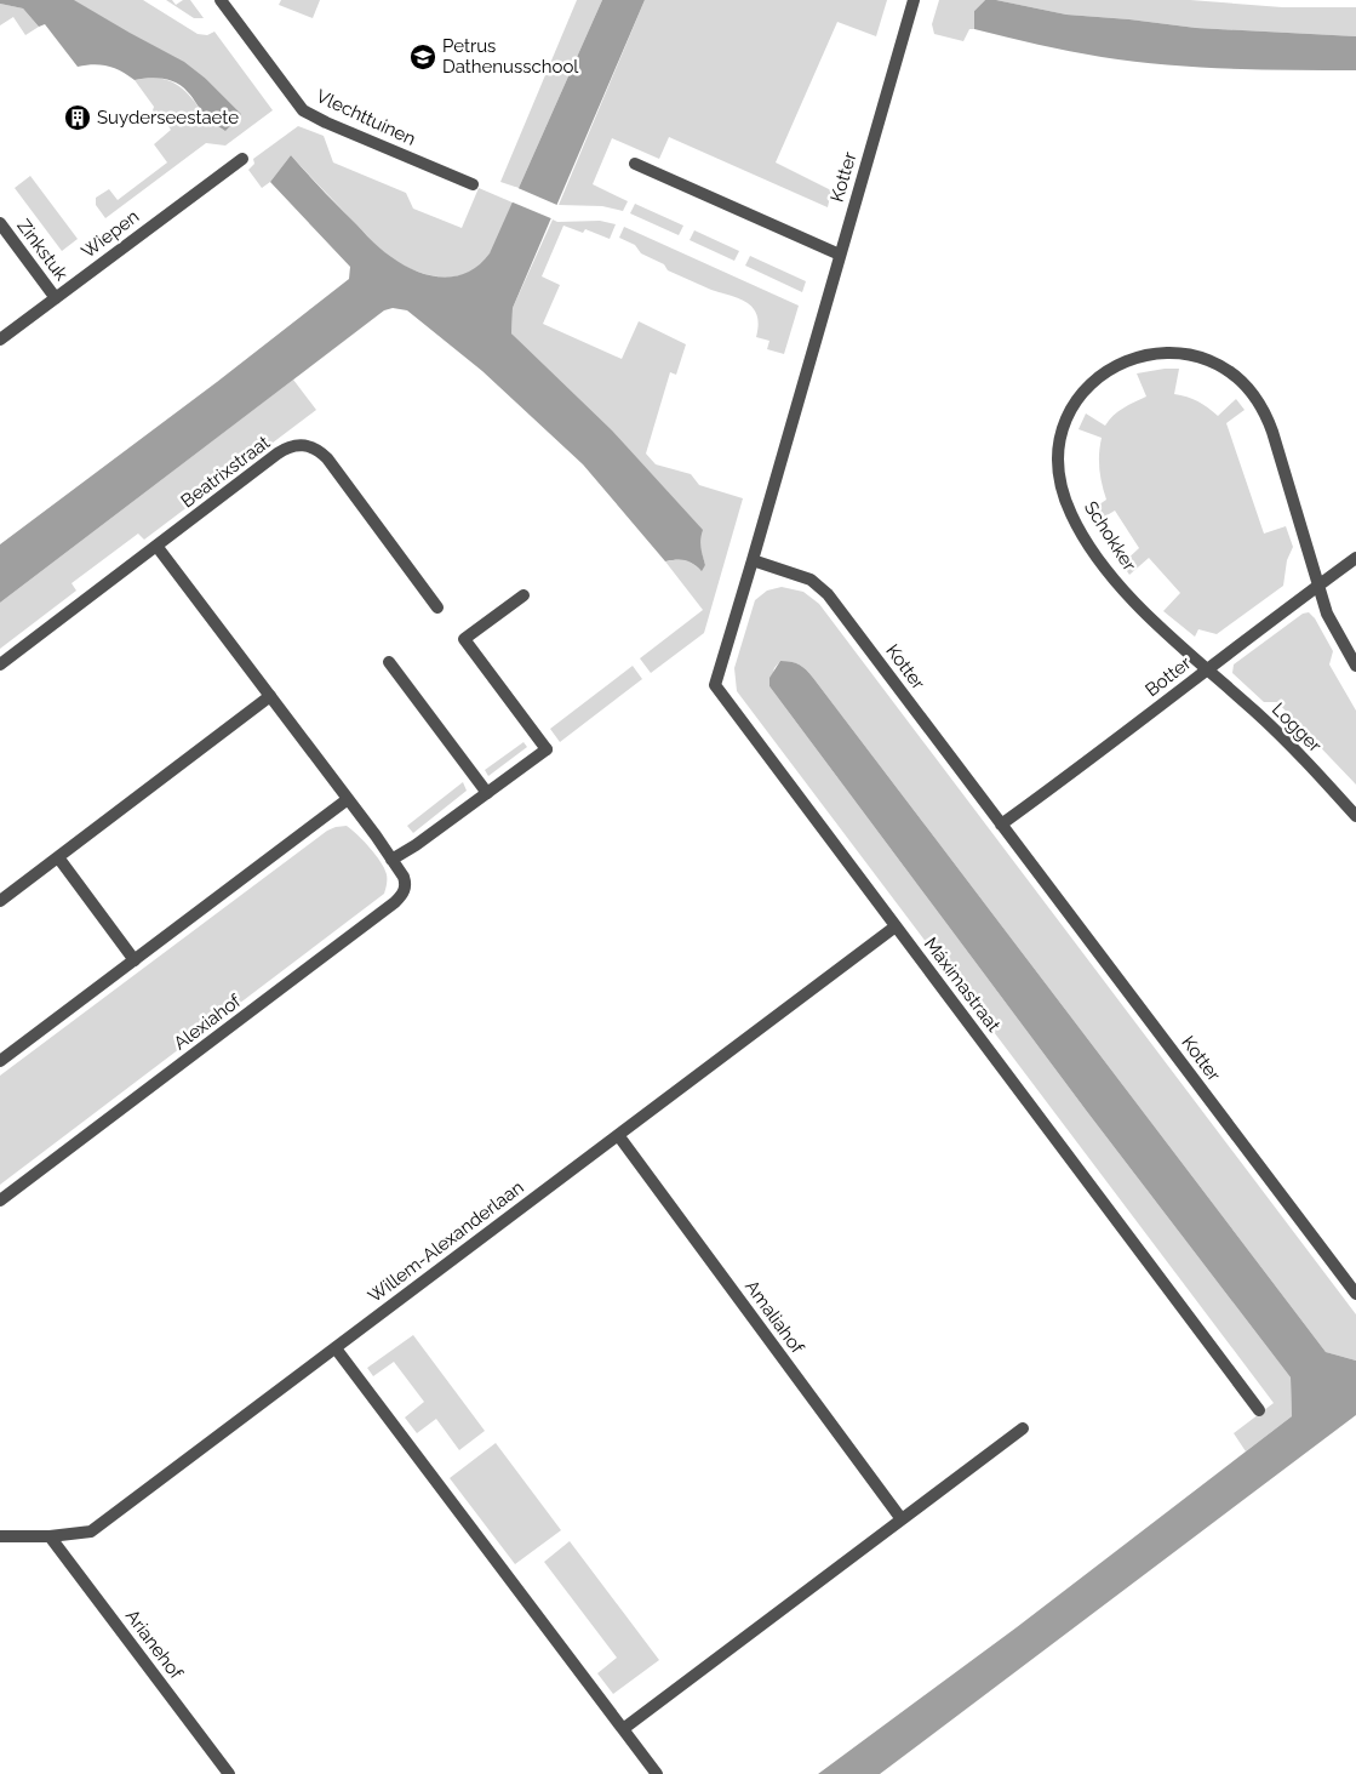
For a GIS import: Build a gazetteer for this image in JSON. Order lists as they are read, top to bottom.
{
  "streets": {
    "street": [
      "Vlechttuinen",
      "Kotter",
      "Wiepen",
      "Zinkstuk",
      "Beatrixstraat",
      "Schokker",
      "Botter",
      "Logger",
      "Máximastraat",
      "Alexiahof",
      "Willem-Alexanderlaan",
      "Amaliahof",
      "Arianehof"
    ]
  },
  "crossings": [
    ["Kotter", "Botter"],
    ["Kotter", "Máximastraat"],
    ["Wiepen", "Zinkstuk"],
    ["Beatrixstraat", "Alexiahof"],
    ["Schokker", "Botter"],
    ["Schokker", "Logger"],
    ["Botter", "Logger"],
    ["Máximastraat", "Willem-Alexanderlaan"],
    ["Willem-Alexanderlaan", "Amaliahof"],
    ["Willem-Alexanderlaan", "Arianehof"]
  ],
  "places": {
    "school or university": ["Petrus Dathenusschool"],
    "building": ["Suyderseestaete"]
  }
}
